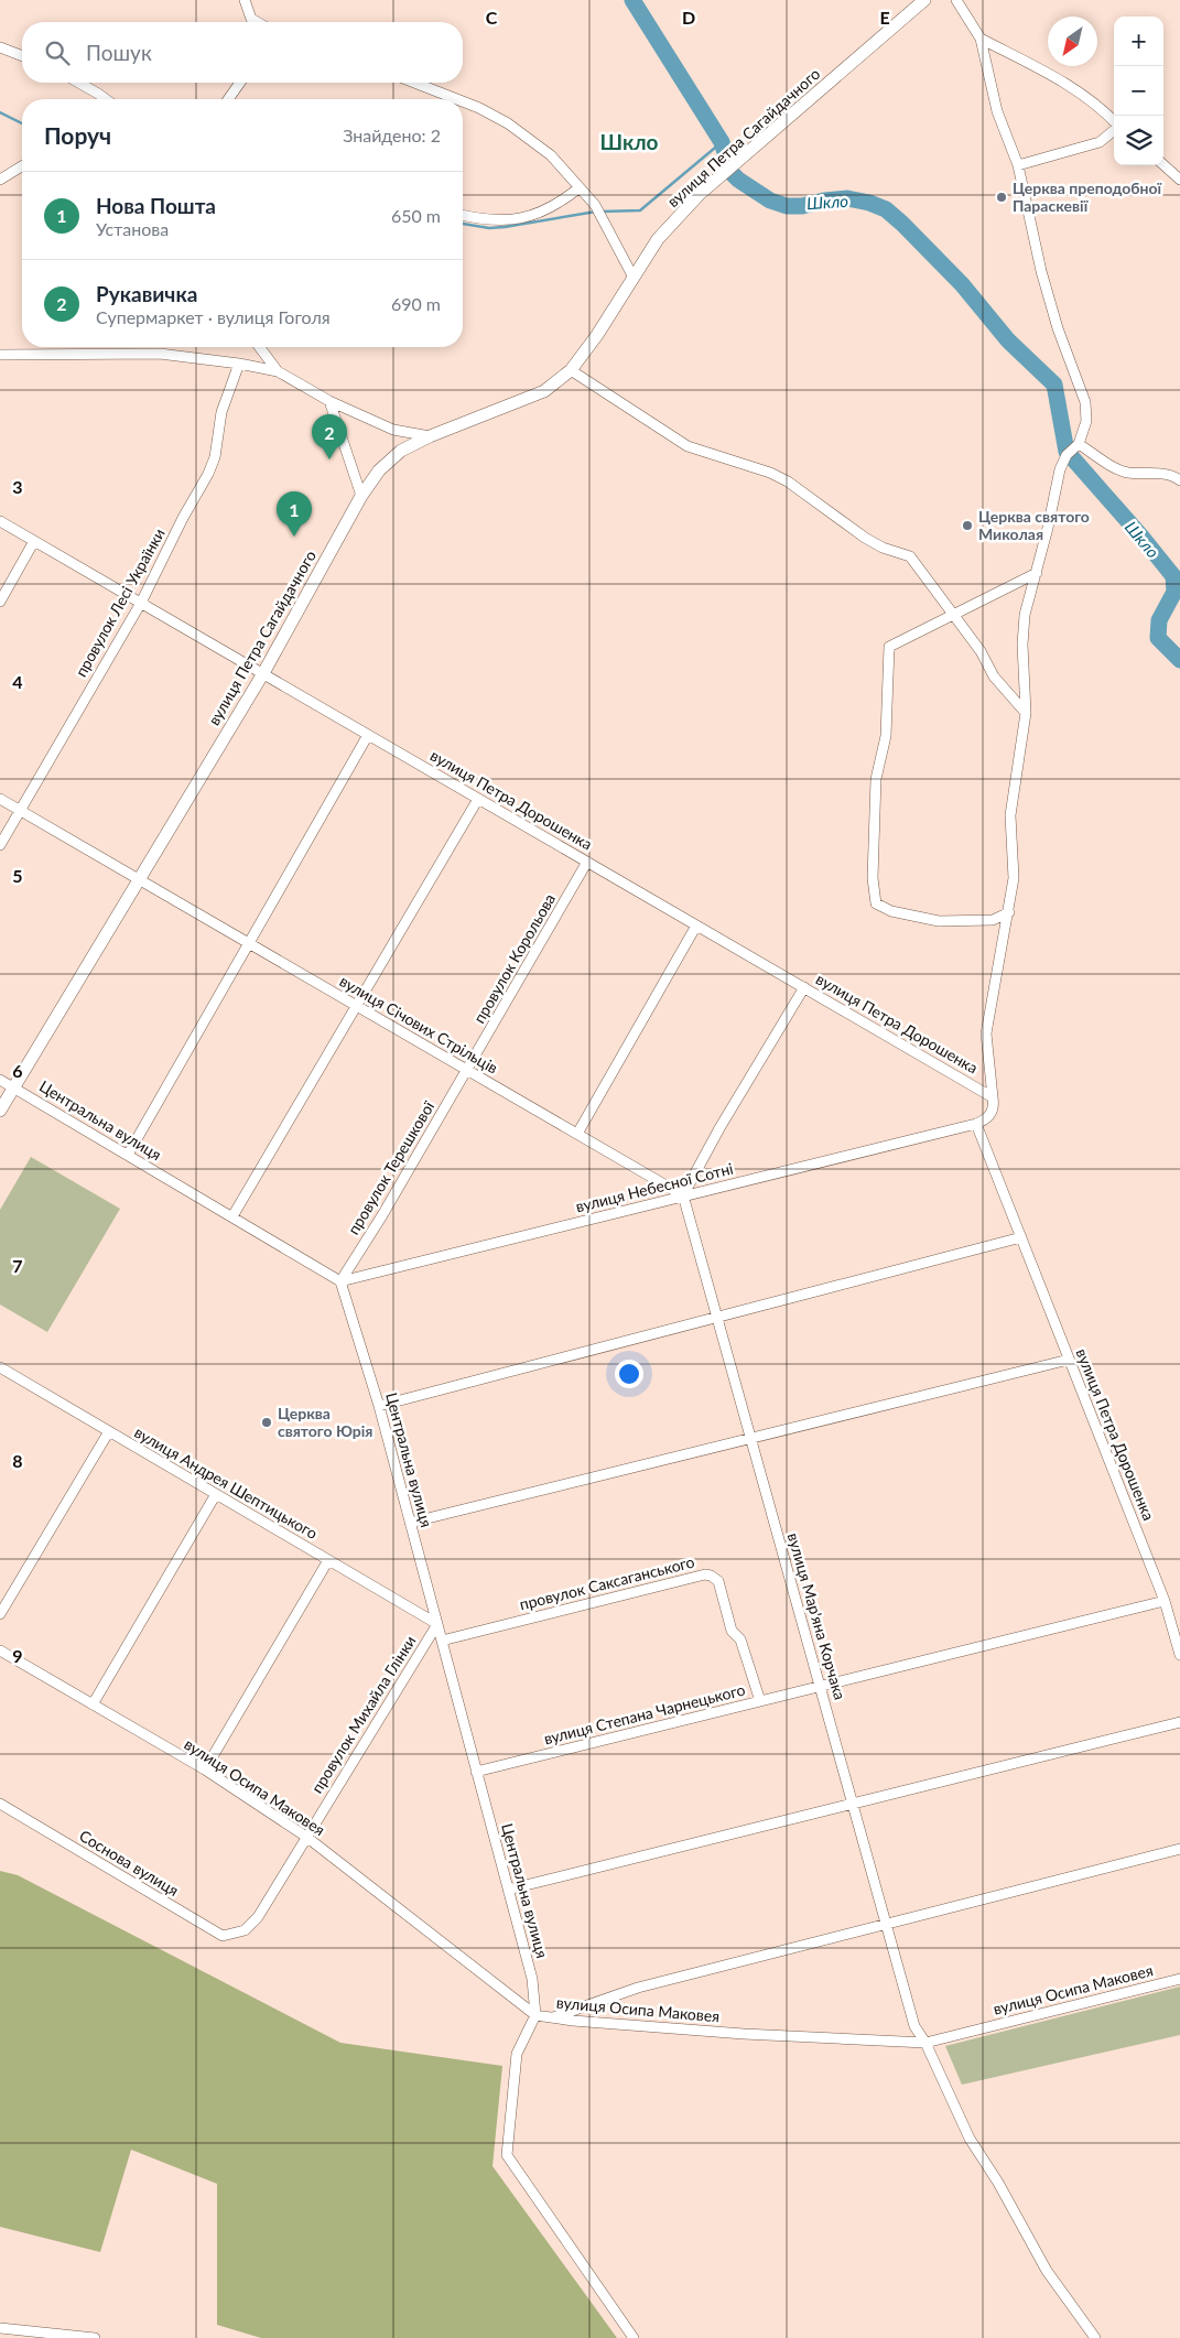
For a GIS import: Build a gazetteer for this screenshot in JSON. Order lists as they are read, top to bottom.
{
  "streets": {
    "street": [
      "вулиця Петра Сагайдачного",
      "провулок Лесі Українки",
      "вулиця Петра Дорошенка",
      "провулок Корольова",
      "вулиця Січових Стрільців",
      "Центральна вулиця",
      "провулок Терешкової",
      "вулиця Небесної Сотні",
      "вулиця Андрея Шептицького",
      "провулок Саксаганського",
      "вулиця Мар'яна Корчака",
      "провулок Михайла Глінки",
      "вулиця Степана Чарнецького",
      "вулиця Осипа Маковея",
      "Соснова вулиця"
    ]
  },
  "crossings": [
    ["вулиця Петра Сагайдачного", "вулиця Петра Дорошенка"],
    ["вулиця Петра Сагайдачного", "вулиця Січових Стрільців"],
    ["вулиця Петра Сагайдачного", "Центральна вулиця"],
    ["провулок Лесі Українки", "вулиця Петра Дорошенка"],
    ["провулок Лесі Українки", "вулиця Січових Стрільців"],
    ["вулиця Петра Дорошенка", "провулок Корольова"],
    ["вулиця Петра Дорошенка", "вулиця Небесної Сотні"],
    ["вулиця Петра Дорошенка", "вулиця Степана Чарнецького"],
    ["провулок Корольова", "вулиця Січових Стрільців"],
    ["провулок Корольова", "провулок Терешкової"],
    ["вулиця Січових Стрільців", "провулок Терешкової"],
    ["вулиця Січових Стрільців", "вулиця Небесної Сотні"],
    ["вулиця Січових Стрільців", "вулиця Мар'яна Корчака"],
    ["Центральна вулиця", "провулок Терешкової"],
    ["Центральна вулиця", "вулиця Небесної Сотні"],
    ["Центральна вулиця", "вулиця Андрея Шептицького"],
    ["Центральна вулиця", "провулок Саксаганського"],
    ["Центральна вулиця", "провулок Михайла Глінки"],
    ["Центральна вулиця", "вулиця Степана Чарнецького"],
    ["Центральна вулиця", "вулиця Осипа Маковея"],
    ["провулок Терешкової", "вулиця Небесної Сотні"],
    ["вулиця Небесної Сотні", "вулиця Мар'яна Корчака"],
    ["вулиця Андрея Шептицького", "провулок Михайла Глінки"],
    ["провулок Саксаганського", "вулиця Степана Чарнецького"],
    ["вулиця Мар'яна Корчака", "вулиця Степана Чарнецького"],
    ["вулиця Мар'яна Корчака", "вулиця Осипа Маковея"],
    ["провулок Михайла Глінки", "вулиця Осипа Маковея"],
    ["провулок Михайла Глінки", "Соснова вулиця"]
  ],
  "districts": ["Шкло"],
  "water": ["Шкло"],
  "places": ["Церква преподобної Параскевії", "Церква святого Миколая", "Церква святого Юрія"],
  "north": "bottom left",
  "page": {
    "map_buttons": ["+", "−"],
    "search": "Пошук",
    "heading": ["Поруч", "Знайдено: 2"],
    "list": [
      {
        "mark": "1",
        "name": "Нова Пошта",
        "note": "Установа",
        "value": "650 m"
      },
      {
        "mark": "2",
        "name": "Рукавичка",
        "note": "Супермаркет · вулиця Гоголя",
        "value": "690 m"
      }
    ],
    "pins": ["2", "1"]
  },
  "grid": {
    "columns": ["C", "D", "E"],
    "rows": [
      "3",
      "4",
      "5",
      "6",
      "7",
      "8",
      "9"
    ]
  }
}
